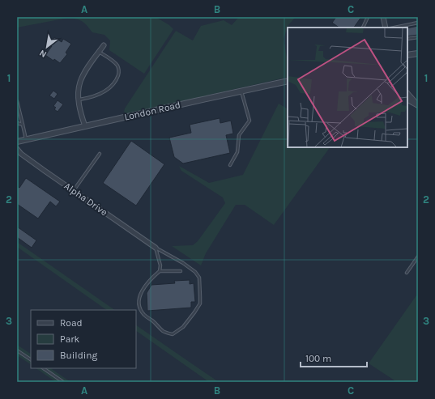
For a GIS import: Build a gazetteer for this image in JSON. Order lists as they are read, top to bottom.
{
  "streets": {
    "street": ["London Road", "Alpha Drive"]
  },
  "legend": ["Road", "Park", "Building"],
  "scale_bar": "100 m",
  "north": "bottom left",
  "grid": {
    "columns": ["A", "B", "C"],
    "rows": ["1", "2", "3"]
  }
}
